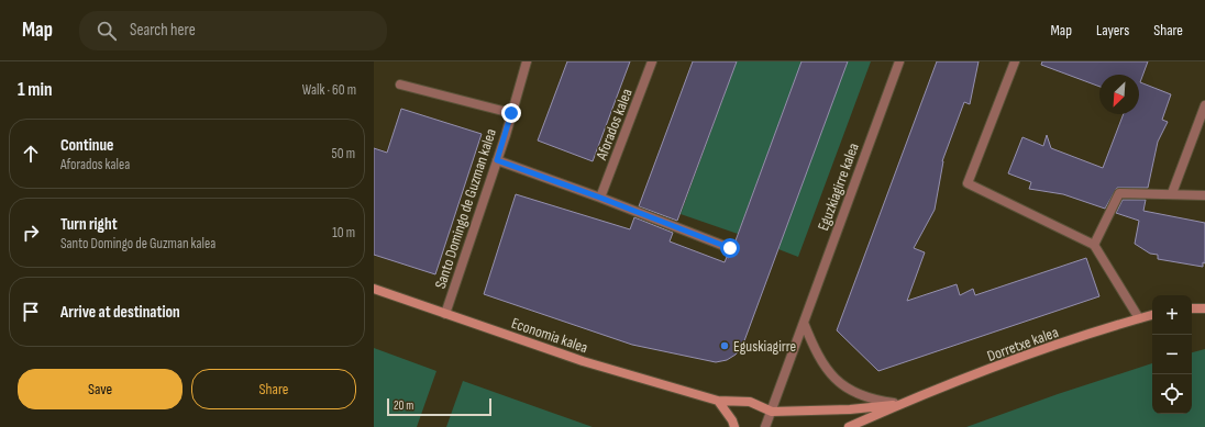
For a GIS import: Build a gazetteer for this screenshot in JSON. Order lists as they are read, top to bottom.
{
  "streets": {
    "street": [
      "Aforados kalea",
      "Eguzkiagirre kalea",
      "Santo Domingo de Guzman kalea",
      "Economia kalea",
      "Dorretxe kalea"
    ]
  },
  "crossings": [
    ["Eguzkiagirre kalea", "Economia kalea"],
    ["Eguzkiagirre kalea", "Dorretxe kalea"],
    ["Santo Domingo de Guzman kalea", "Economia kalea"],
    ["Economia kalea", "Dorretxe kalea"]
  ],
  "places": ["Eguskiagirre"],
  "scale_bar": "20 m",
  "north": "bottom left",
  "page": {
    "header": "Map",
    "search": "Search here",
    "nav": ["Map", "Layers", "Share"],
    "heading": ["1 min", "Walk · 60 m"],
    "list": [
      ["Continue", "Aforados kalea", "50 m"],
      ["Turn right", "Santo Domingo de Guzman kalea", "10 m"],
      "Arrive at destination"
    ],
    "map_buttons": ["+", "−"],
    "buttons": ["Save", "Share"],
    "scale": "20 m"
  }
}
